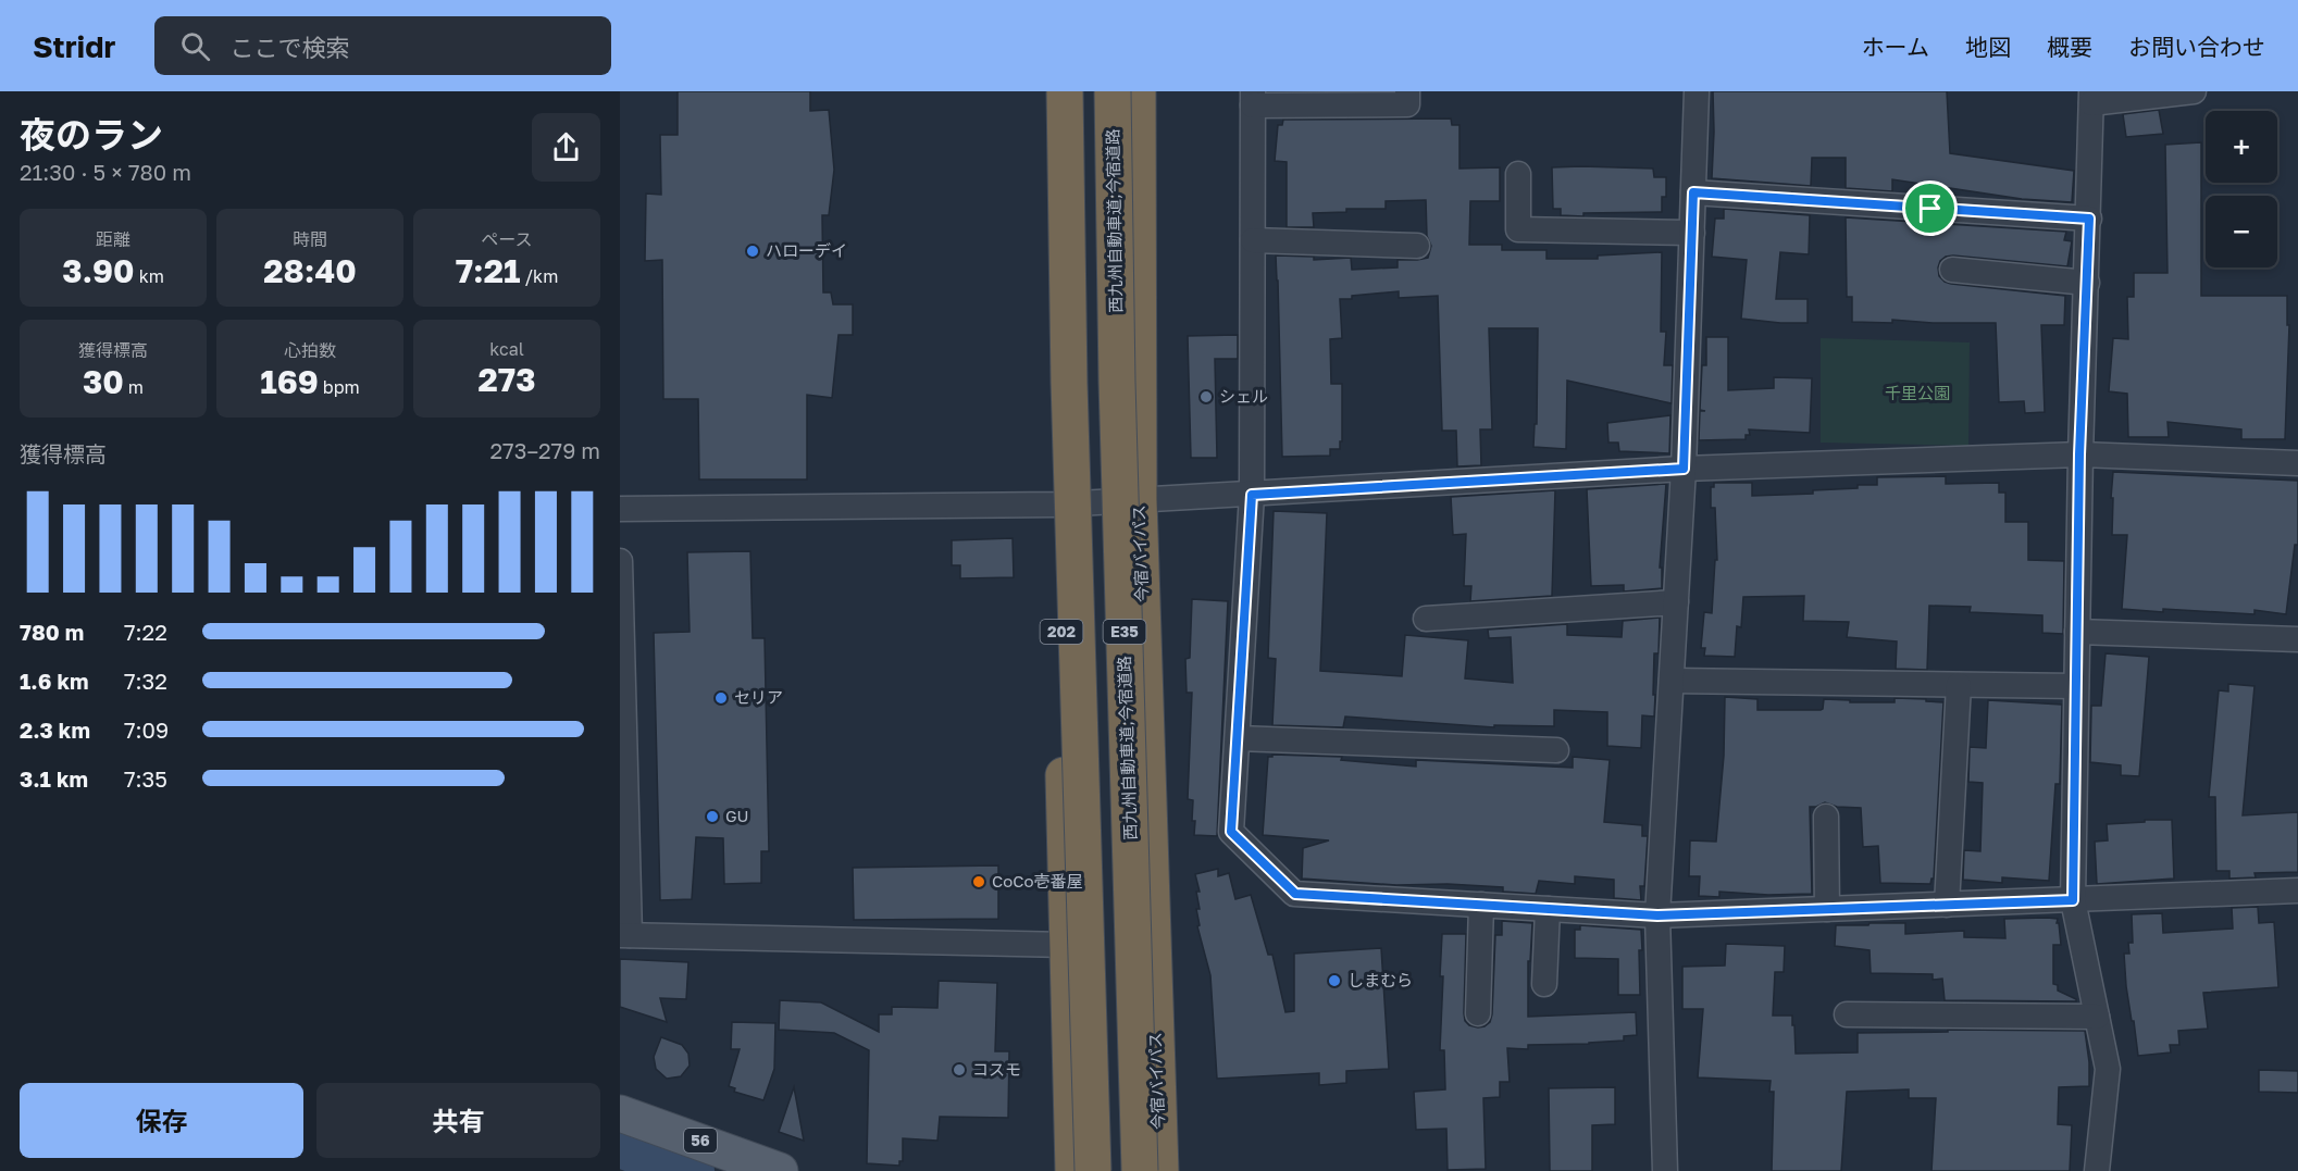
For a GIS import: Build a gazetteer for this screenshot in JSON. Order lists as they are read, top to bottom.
{
  "streets": {
    "highway": [
      "西九州自動車道;今宿道路",
      "今宿バイパス",
      "202",
      "E35"
    ],
    "main road": ["56"]
  },
  "parks": ["千里公園"],
  "places": [
    "ハローデイ",
    "シェル",
    "セリア",
    "GU",
    "CoCo壱番屋",
    "しまむら",
    "コスモ"
  ],
  "page": {
    "header": "Stridr",
    "search": "ここで検索",
    "nav": [
      "ホーム",
      "地図",
      "概要",
      "お問い合わせ"
    ],
    "heading": ["夜のラン", "21:30 · 5 × 780 m"],
    "map_buttons": ["+", "−"],
    "stats": [
      ["距離", "3.90 km"],
      ["時間", "28:40"],
      ["ペース", "7:21 /km"],
      ["獲得標高", "30 m"],
      ["心拍数", "169 bpm"],
      ["kcal", "273"]
    ],
    "chart": ["獲得標高", "273–279 m"],
    "list": [
      {
        "name": "780 m",
        "note": "7:22"
      },
      {
        "name": "1.6 km",
        "note": "7:32"
      },
      {
        "name": "2.3 km",
        "note": "7:09"
      },
      {
        "name": "3.1 km",
        "note": "7:35"
      }
    ],
    "buttons": ["保存", "共有"]
  }
}
